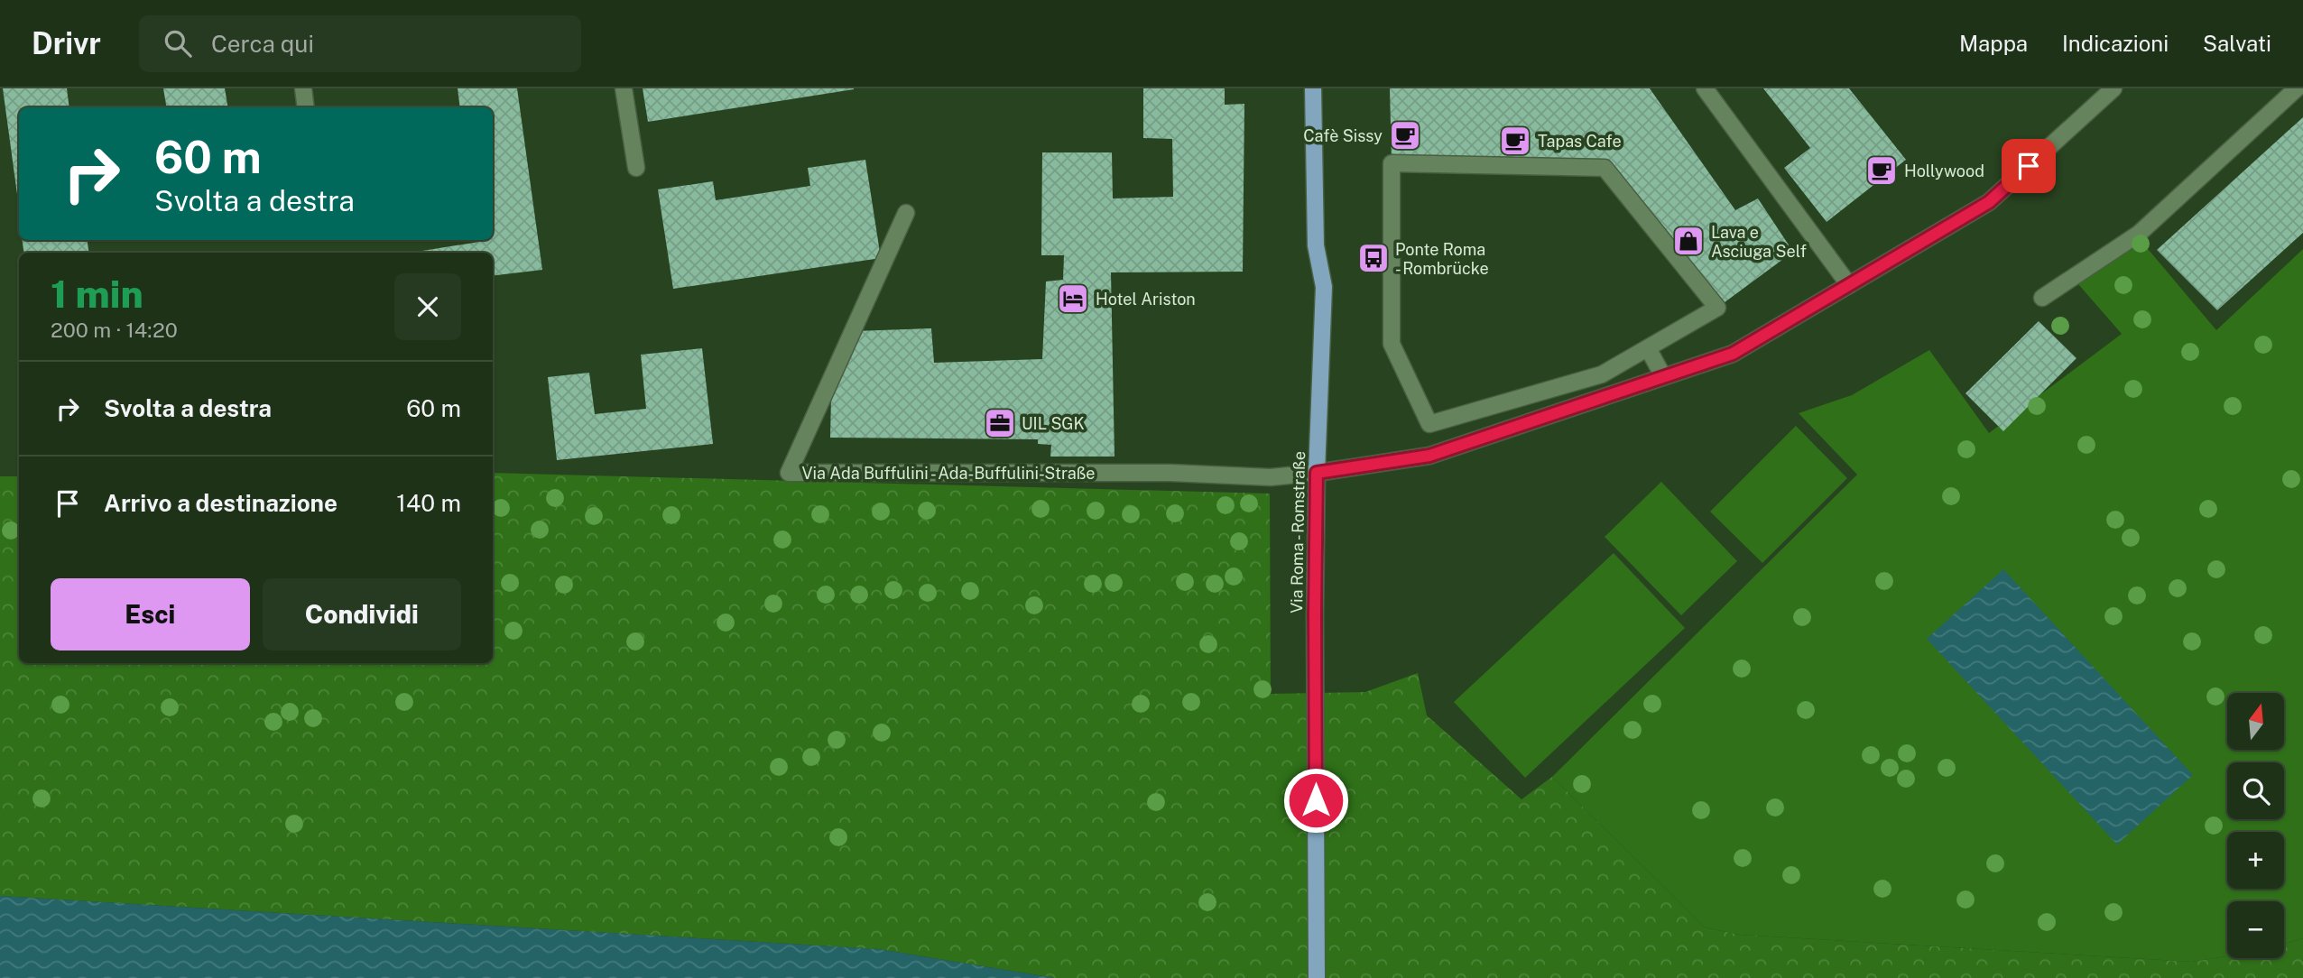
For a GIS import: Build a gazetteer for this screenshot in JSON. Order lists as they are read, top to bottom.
{
  "streets": {
    "main road": ["Via Roma - Romstraße"],
    "street": ["Via Ada Buffulini - Ada-Buffulini-Straße"]
  },
  "crossings": [
    ["Via Ada Buffulini - Ada-Buffulini-Straße", "Via Roma - Romstraße"]
  ],
  "places": {
    "cafe": ["Cafè Sissy", "Tapas Cafe", "Hollywood"],
    "shop": ["Lava e Asciuga Self"],
    "bus stop": ["Ponte Roma - Rombrücke"],
    "hotel": ["Hotel Ariston"],
    "office": ["UIL SGK"]
  },
  "north": "top",
  "page": {
    "header": "Drivr",
    "search": "Cerca qui",
    "nav": ["Mappa", "Indicazioni", "Salvati"],
    "turn": ["60 m", "Svolta a destra"],
    "heading": ["1 min", "200 m · 14:20"],
    "list": [
      {
        "name": "Svolta a destra",
        "value": "60 m"
      },
      {
        "name": "Arrivo a destinazione",
        "value": "140 m"
      }
    ],
    "buttons": ["Esci", "Condividi"],
    "map_buttons": ["+", "−"]
  }
}
